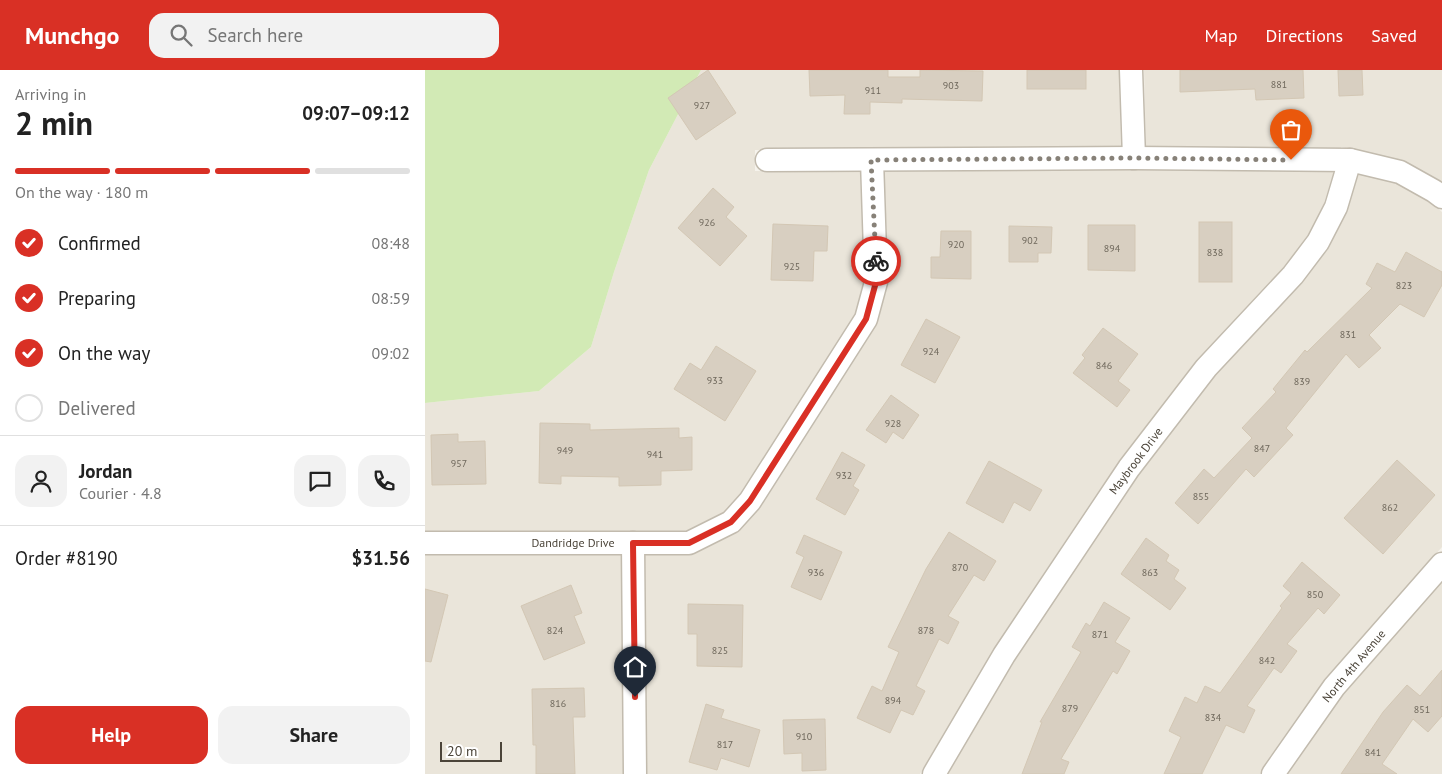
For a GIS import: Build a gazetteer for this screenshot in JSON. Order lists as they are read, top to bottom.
{
  "streets": {
    "street": ["Maybrook Drive", "Dandridge Drive", "North 4th Avenue"]
  },
  "house_numbers": [
    "881",
    "903",
    "911",
    "927",
    "926",
    "902",
    "920",
    "894",
    "838",
    "925",
    "823",
    "831",
    "924",
    "846",
    "933",
    "839",
    "928",
    "847",
    "949",
    "941",
    "957",
    "932",
    "855",
    "862",
    "870",
    "936",
    "863",
    "850",
    "824",
    "878",
    "871",
    "825",
    "842",
    "894",
    "816",
    "879",
    "851",
    "834",
    "910",
    "817",
    "841"
  ],
  "scale_bar": "20 m",
  "page": {
    "header": "Munchgo",
    "search": "Search here",
    "nav": ["Map", "Directions", "Saved"],
    "heading": ["2 min", "Arriving in", "09:07–09:12"],
    "panel": [
      "Jordan",
      "Courier · 4.8",
      "Order #8190",
      "$31.56"
    ],
    "bar": "On the way · 180 m",
    "list": [
      ["Confirmed", "08:48"],
      ["Preparing", "08:59"],
      ["On the way", "09:02"],
      "Delivered"
    ],
    "buttons": ["Help", "Share"],
    "scale": "20 m"
  }
}
